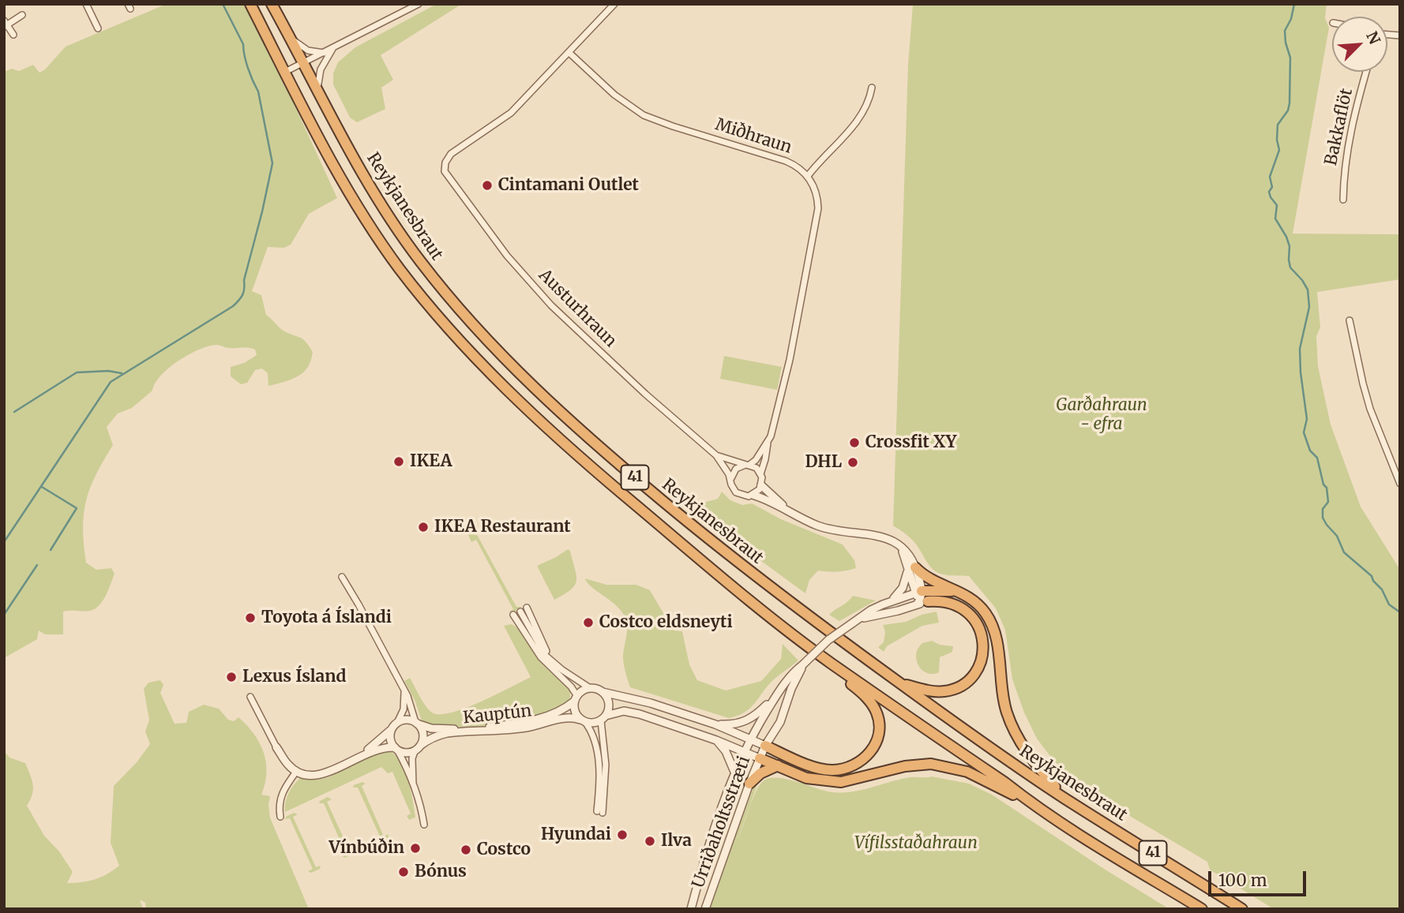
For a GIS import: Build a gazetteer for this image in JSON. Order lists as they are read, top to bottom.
{
  "streets": {
    "highway": ["Reykjanesbraut", "41"],
    "street": [
      "Bakkaflöt",
      "Miðhraun",
      "Austurhraun",
      "Kauptún",
      "Urriðaholtsstræti"
    ]
  },
  "crossings": [
    ["Miðhraun", "Austurhraun"],
    ["Kauptún", "Urriðaholtsstræti"]
  ],
  "parks": ["Garðahraun - efra", "Vífilsstaðahraun"],
  "places": [
    "Cintamani Outlet",
    "Crossfit XY",
    "IKEA",
    "DHL",
    "IKEA Restaurant",
    "Toyota á Íslandi",
    "Costco eldsneyti",
    "Lexus Ísland",
    "Hyundai",
    "Ilva",
    "Vínbúðin",
    "Costco",
    "Bónus"
  ],
  "scale_bar": "100 m",
  "north": "top right"
}
